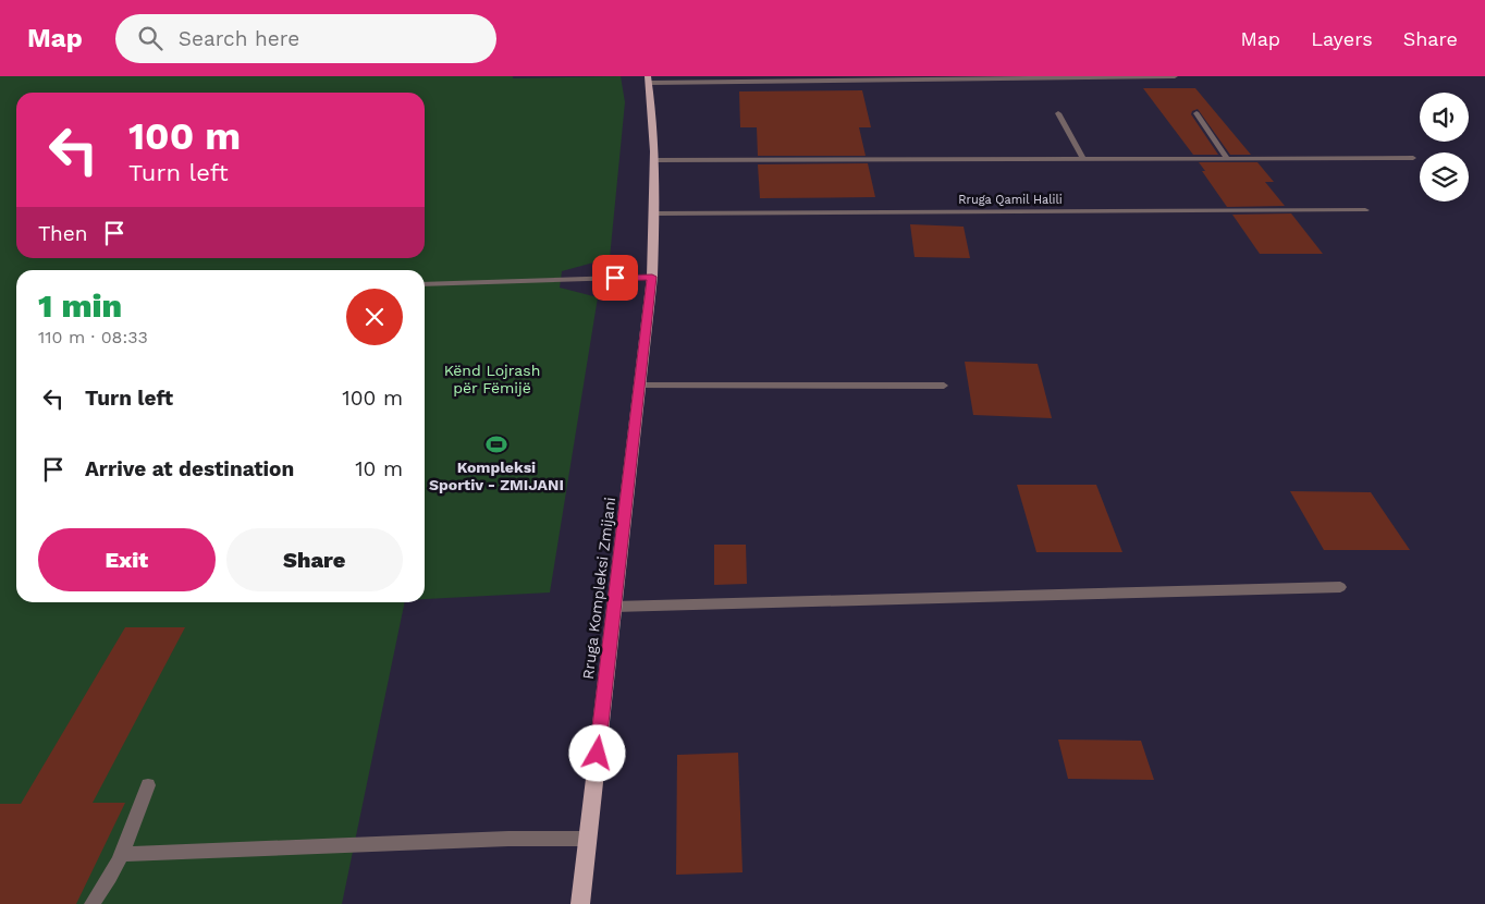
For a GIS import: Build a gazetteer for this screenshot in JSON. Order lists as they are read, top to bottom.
{
  "streets": {
    "main road": ["Rruga Kompleksi Zmijani"],
    "lane": ["Rruga Qamil Halili"]
  },
  "parks": ["Kënd Lojrash për Fëmijë"],
  "places": {
    "sports": ["Kompleksi Sportiv - ZMIJANI"]
  },
  "page": {
    "header": "Map",
    "search": "Search here",
    "nav": ["Map", "Layers", "Share"],
    "turn": ["100 m", "Turn left"],
    "then": "Then",
    "heading": ["1 min", "110 m · 08:33"],
    "list": [
      {
        "name": "Turn left",
        "value": "100 m"
      },
      {
        "name": "Arrive at destination",
        "value": "10 m"
      }
    ],
    "buttons": ["Exit", "Share"]
  }
}
